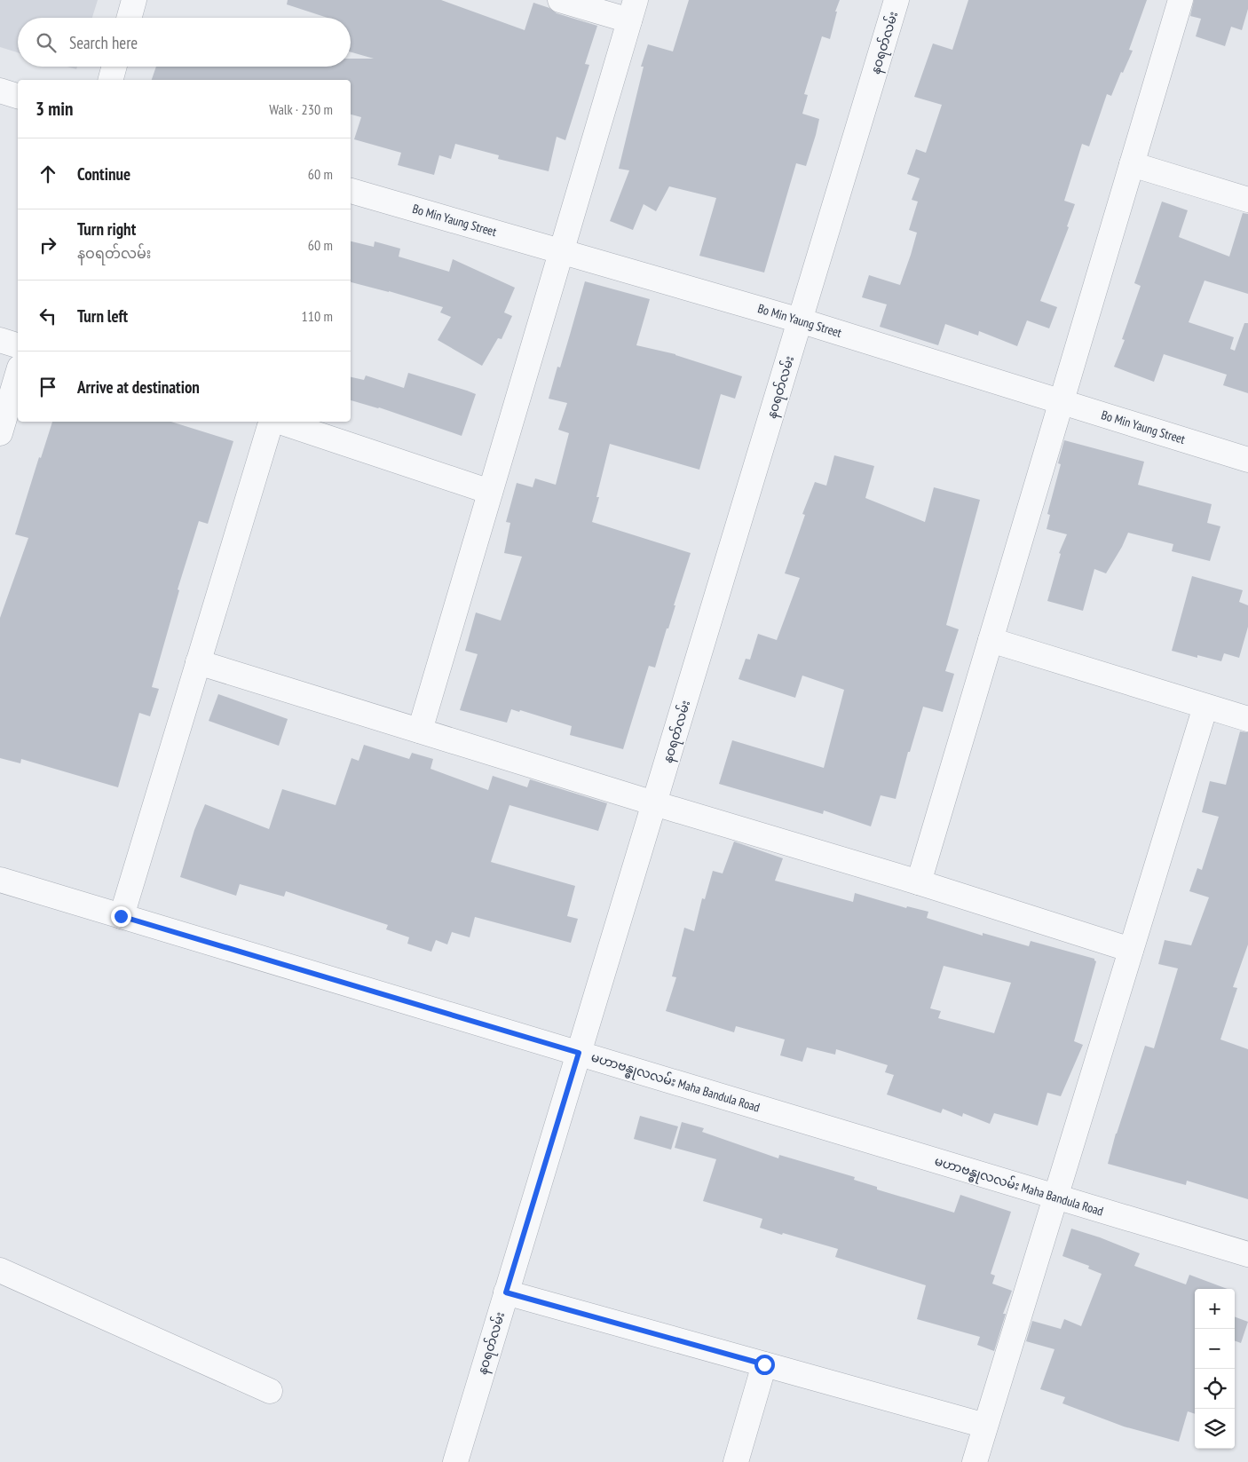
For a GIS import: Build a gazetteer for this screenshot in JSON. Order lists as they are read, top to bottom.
{
  "streets": {
    "street": ["နဝရတ်လမ်း", "Bo Min Yaung Street", "မဟာဗန္ဓုလလမ်း Maha Bandula Road"]
  },
  "crossings": [
    ["နဝရတ်လမ်း", "Bo Min Yaung Street"],
    ["နဝရတ်လမ်း", "မဟာဗန္ဓုလလမ်း Maha Bandula Road"]
  ],
  "page": {
    "search": "Search here",
    "heading": ["3 min", "Walk · 230 m"],
    "list": [
      ["Continue", "60 m"],
      ["Turn right", "နဝရတ်လမ်း", "60 m"],
      ["Turn left", "110 m"],
      "Arrive at destination"
    ],
    "map_buttons": ["+", "−"]
  }
}
